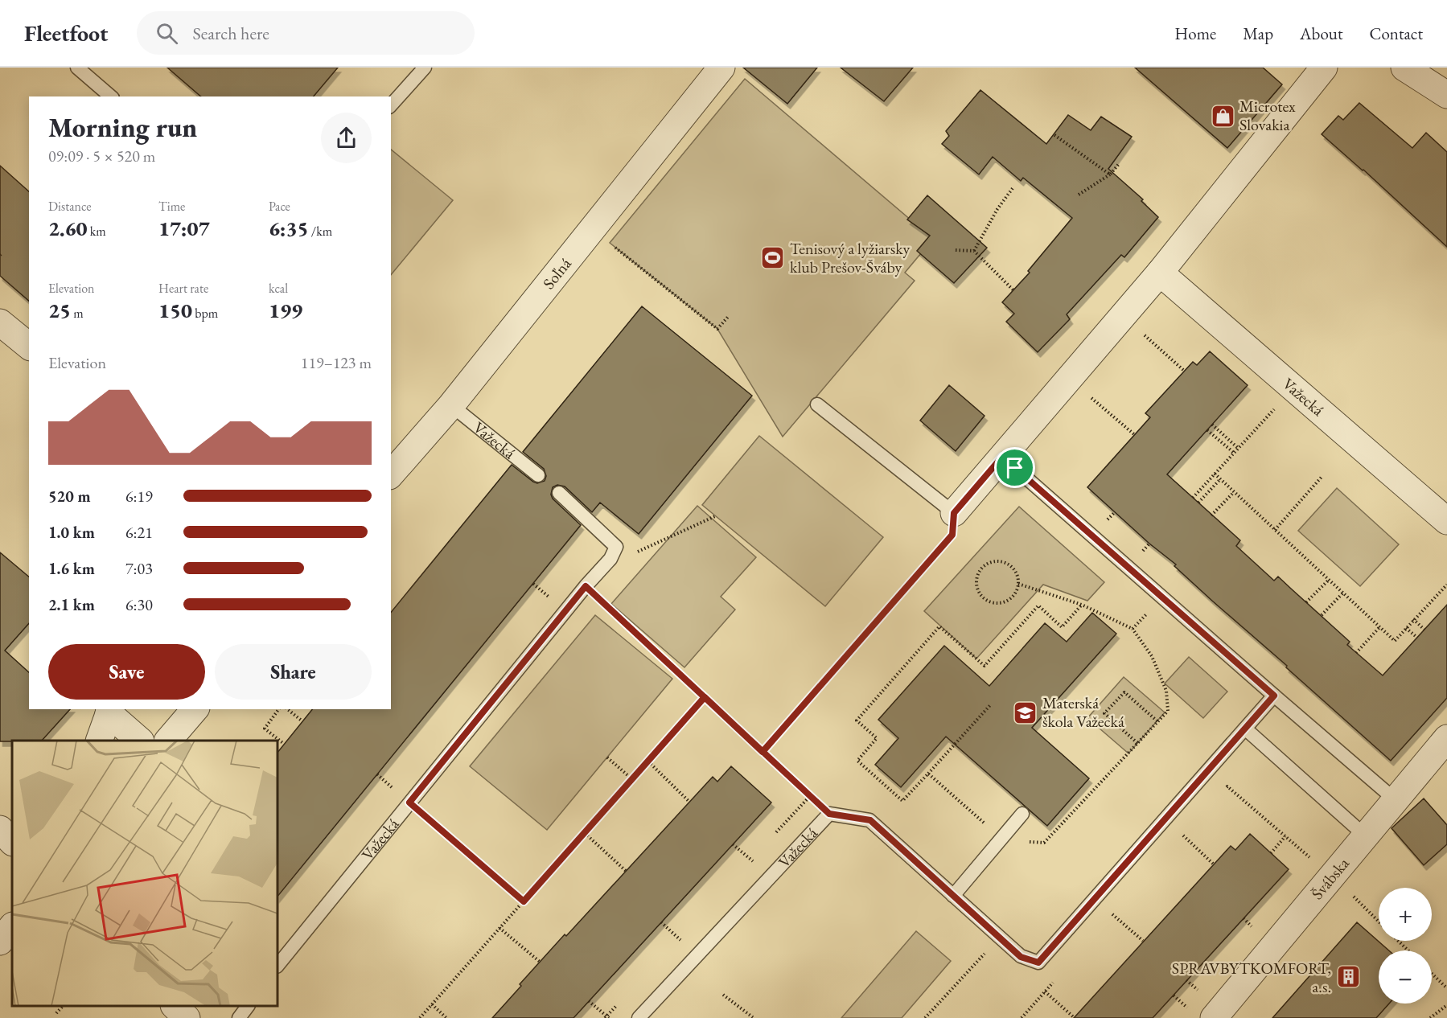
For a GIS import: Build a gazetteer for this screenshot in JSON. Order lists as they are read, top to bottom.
{
  "streets": {
    "street": ["Soľná", "Važecká", "Švábska"]
  },
  "crossings": [
    ["Soľná", "Važecká"]
  ],
  "places": {
    "shop": ["Microtex Slovakia"],
    "sports": ["Tenisový a lyžiarsky klub Prešov-Šváby"],
    "school or university": ["Materská škola Važecká"],
    "building": ["SPRAVBYTKOMFORT, a.s."]
  },
  "page": {
    "header": "Fleetfoot",
    "search": "Search here",
    "nav": [
      "Home",
      "Map",
      "About",
      "Contact"
    ],
    "heading": ["Morning run", "09:09 · 5 × 520 m"],
    "stats": [
      ["Distance", "2.60 km"],
      ["Time", "17:07"],
      ["Pace", "6:35 /km"],
      ["Elevation", "25 m"],
      ["Heart rate", "150 bpm"],
      ["kcal", "199"]
    ],
    "chart": ["Elevation", "119–123 m"],
    "list": [
      {
        "name": "520 m",
        "note": "6:19"
      },
      {
        "name": "1.0 km",
        "note": "6:21"
      },
      {
        "name": "1.6 km",
        "note": "7:03"
      },
      {
        "name": "2.1 km",
        "note": "6:30"
      }
    ],
    "buttons": ["Save", "Share"],
    "map_buttons": ["+", "−"]
  }
}
